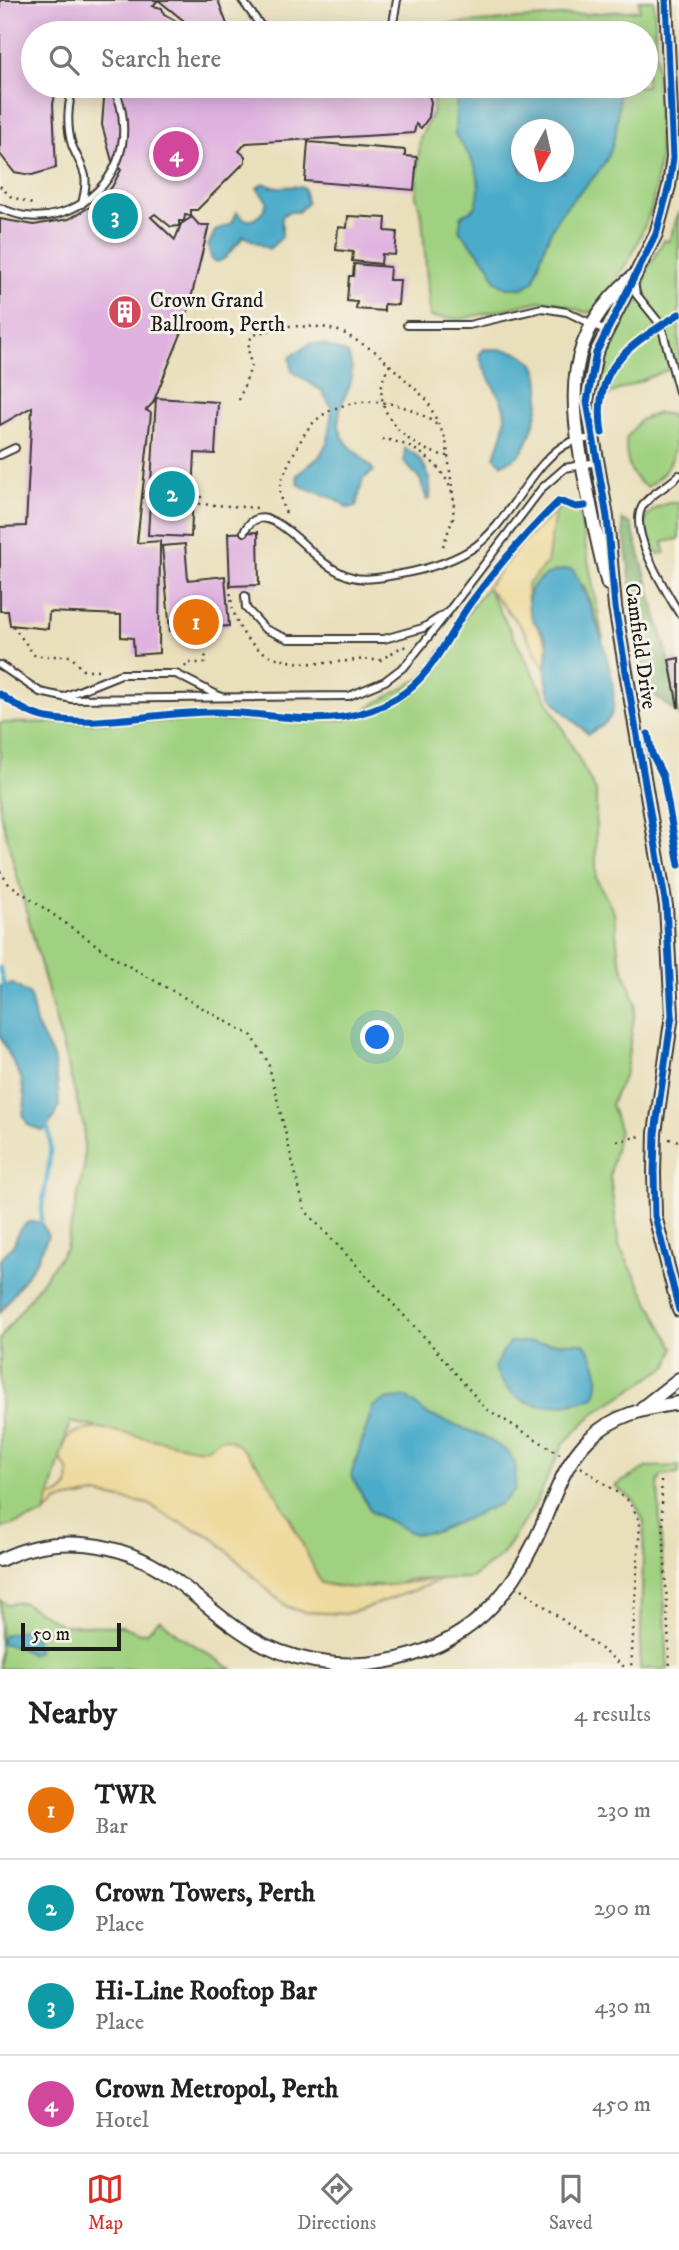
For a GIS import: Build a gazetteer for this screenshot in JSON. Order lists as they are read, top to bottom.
{
  "streets": {
    "street": ["Camfield Drive"]
  },
  "places": {
    "building": ["Crown Grand Ballroom, Perth"]
  },
  "scale_bar": "50 m",
  "north": "bottom",
  "page": {
    "search": "Search here",
    "pins": [
      "4",
      "3",
      "2",
      "1"
    ],
    "scale": "50 m",
    "heading": ["Nearby", "4 results"],
    "list": [
      {
        "mark": "1",
        "name": "TWR",
        "note": "Bar",
        "value": "230 m"
      },
      {
        "mark": "2",
        "name": "Crown Towers, Perth",
        "note": "Place",
        "value": "290 m"
      },
      {
        "mark": "3",
        "name": "Hi-Line Rooftop Bar",
        "note": "Place",
        "value": "430 m"
      },
      {
        "mark": "4",
        "name": "Crown Metropol, Perth",
        "note": "Hotel",
        "value": "450 m"
      }
    ],
    "nav": ["Map", "Directions", "Saved"]
  }
}
